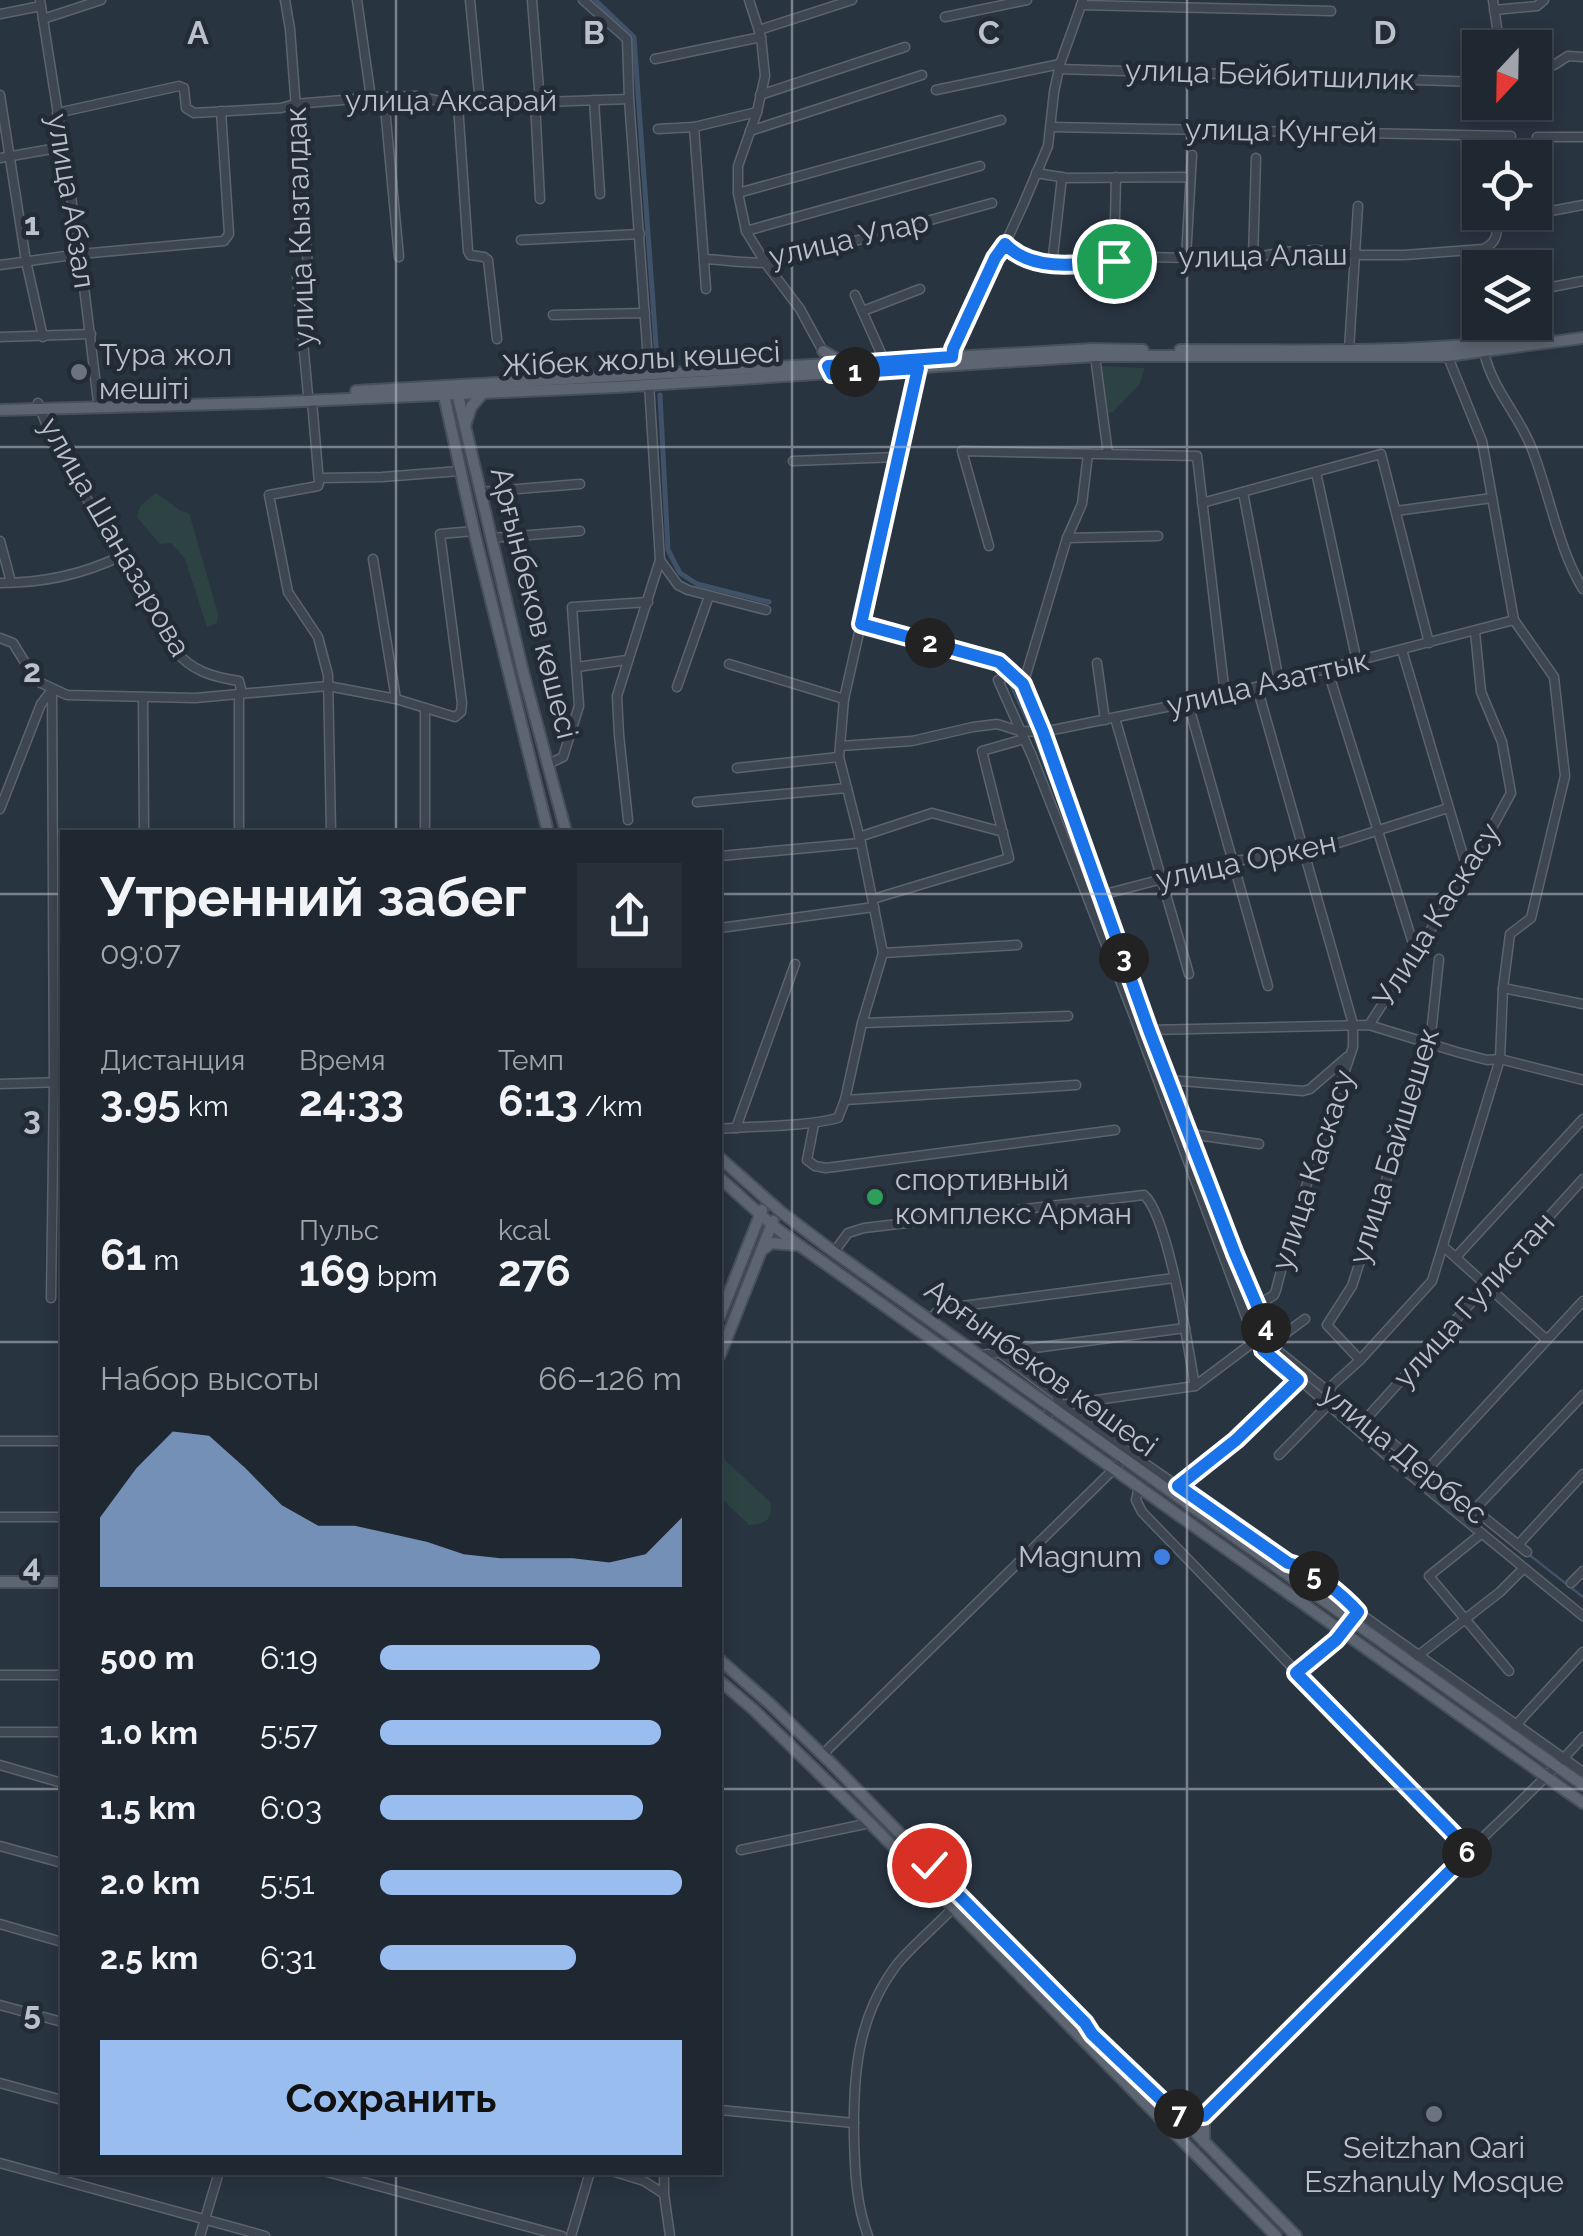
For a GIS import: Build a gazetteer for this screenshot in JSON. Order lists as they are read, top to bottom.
{
  "streets": {
    "main road": ["Жібек жолы көшесі", "Арғынбеков көшесі"],
    "street": [
      "улица Бейбитшилик",
      "улица Аксарай",
      "улица Кунгей",
      "улица Абзал",
      "улица Кызгалдак",
      "улица Улар",
      "улица Алаш",
      "улица Шаназарова",
      "улица Азаттык",
      "улица Оркен",
      "Улица Каскасу",
      "улица Байшешек",
      "улица Каскасу",
      "улица Гулистан",
      "улица Дербес"
    ]
  },
  "crossings": [
    ["улица Аксарай", "улица Абзал"],
    ["улица Аксарай", "улица Кызгалдак"],
    ["улица Абзал", "Жібек жолы көшесі"],
    ["улица Кызгалдак", "Жібек жолы көшесі"],
    ["Жібек жолы көшесі", "улица Шаназарова"],
    ["Жібек жолы көшесі", "Арғынбеков көшесі"],
    ["улица Азаттык", "Улица Каскасу"],
    ["улица Азаттык", "улица Дербес"],
    ["улица Оркен", "улица Дербес"],
    ["улица Каскасу", "улица Дербес"],
    ["улица Гулистан", "улица Дербес"]
  ],
  "places": [
    "Тура жол мешіті",
    "спортивный комплекс Арман",
    "Magnum",
    "Seitzhan Qari Eszhanuly Mosque"
  ],
  "north": "bottom",
  "page": {
    "pins": [
      "1",
      "2",
      "3",
      "4",
      "5",
      "6",
      "7"
    ],
    "heading": ["Утренний забег", "09:07"],
    "stats": [
      ["Дистанция", "3.95 km"],
      ["Время", "24:33"],
      ["Темп", "6:13 /km"],
      ["61 m"],
      ["Пульс", "169 bpm"],
      ["kcal", "276"]
    ],
    "chart": ["Набор высоты", "66–126 m"],
    "list": [
      {
        "name": "500 m",
        "note": "6:19"
      },
      {
        "name": "1.0 km",
        "note": "5:57"
      },
      {
        "name": "1.5 km",
        "note": "6:03"
      },
      {
        "name": "2.0 km",
        "note": "5:51"
      },
      {
        "name": "2.5 km",
        "note": "6:31"
      }
    ],
    "buttons": "Сохранить"
  },
  "grid": {
    "columns": [
      "A",
      "B",
      "C",
      "D"
    ],
    "rows": [
      "1",
      "2",
      "3",
      "4",
      "5"
    ]
  }
}
